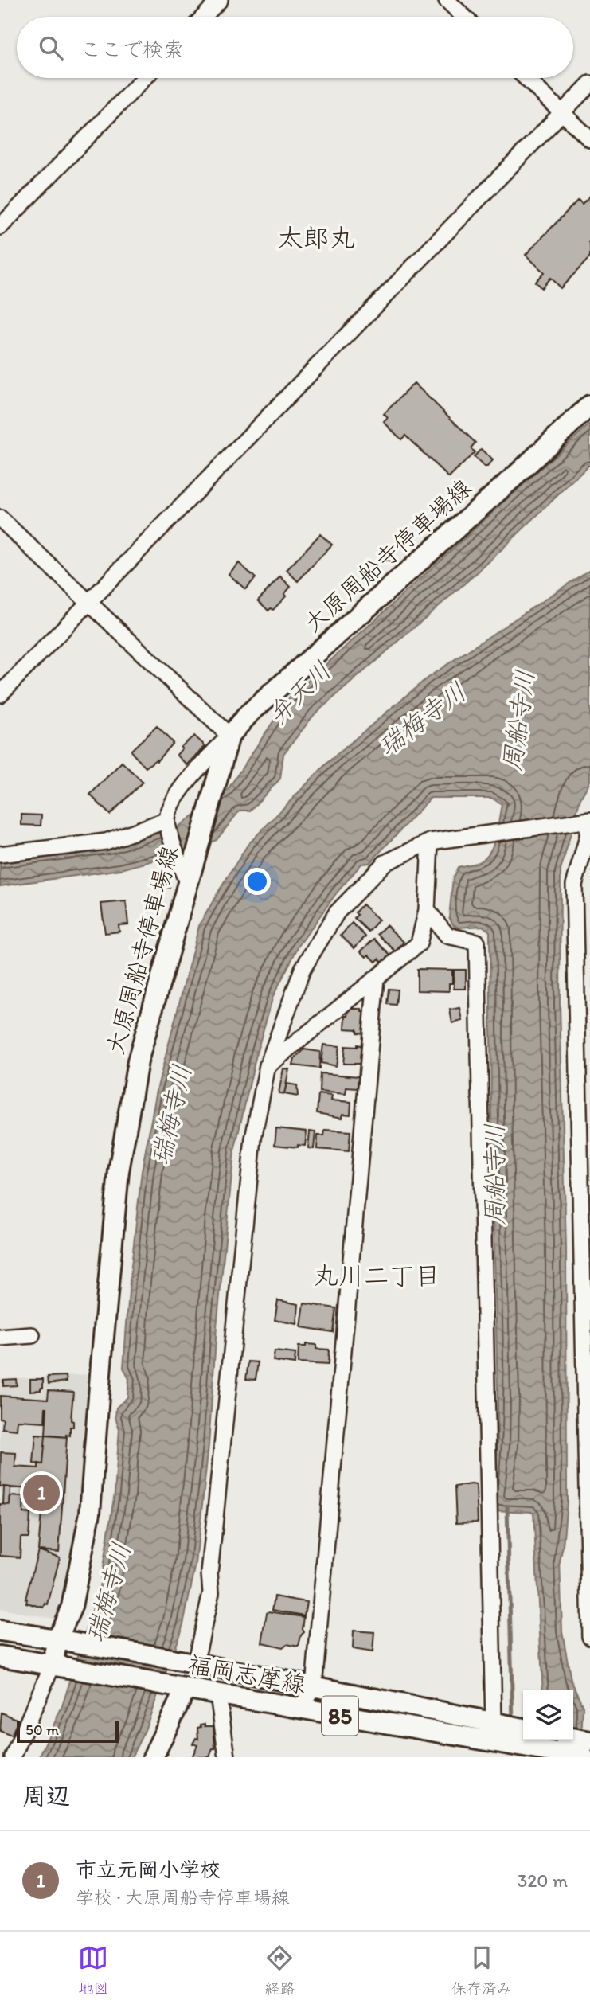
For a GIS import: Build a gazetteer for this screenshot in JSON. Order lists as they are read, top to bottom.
{
  "streets": {
    "main road": ["大原周船寺停車場線", "福岡志摩線", "85"]
  },
  "crossings": [
    ["大原周船寺停車場線", "福岡志摩線"],
    ["福岡志摩線", "85"]
  ],
  "districts": ["太郎丸", "丸川二丁目"],
  "water": ["弁天川", "瑞梅寺川", "周船寺川"],
  "scale_bar": "50 m",
  "page": {
    "search": "ここで検索",
    "pins": "1",
    "scale": "50 m",
    "heading": "周辺",
    "list": [
      {
        "mark": "1",
        "name": "市立元岡小学校",
        "note": "学校 · 大原周船寺停車場線",
        "value": "320 m"
      }
    ],
    "nav": ["地図", "経路", "保存済み"]
  }
}
